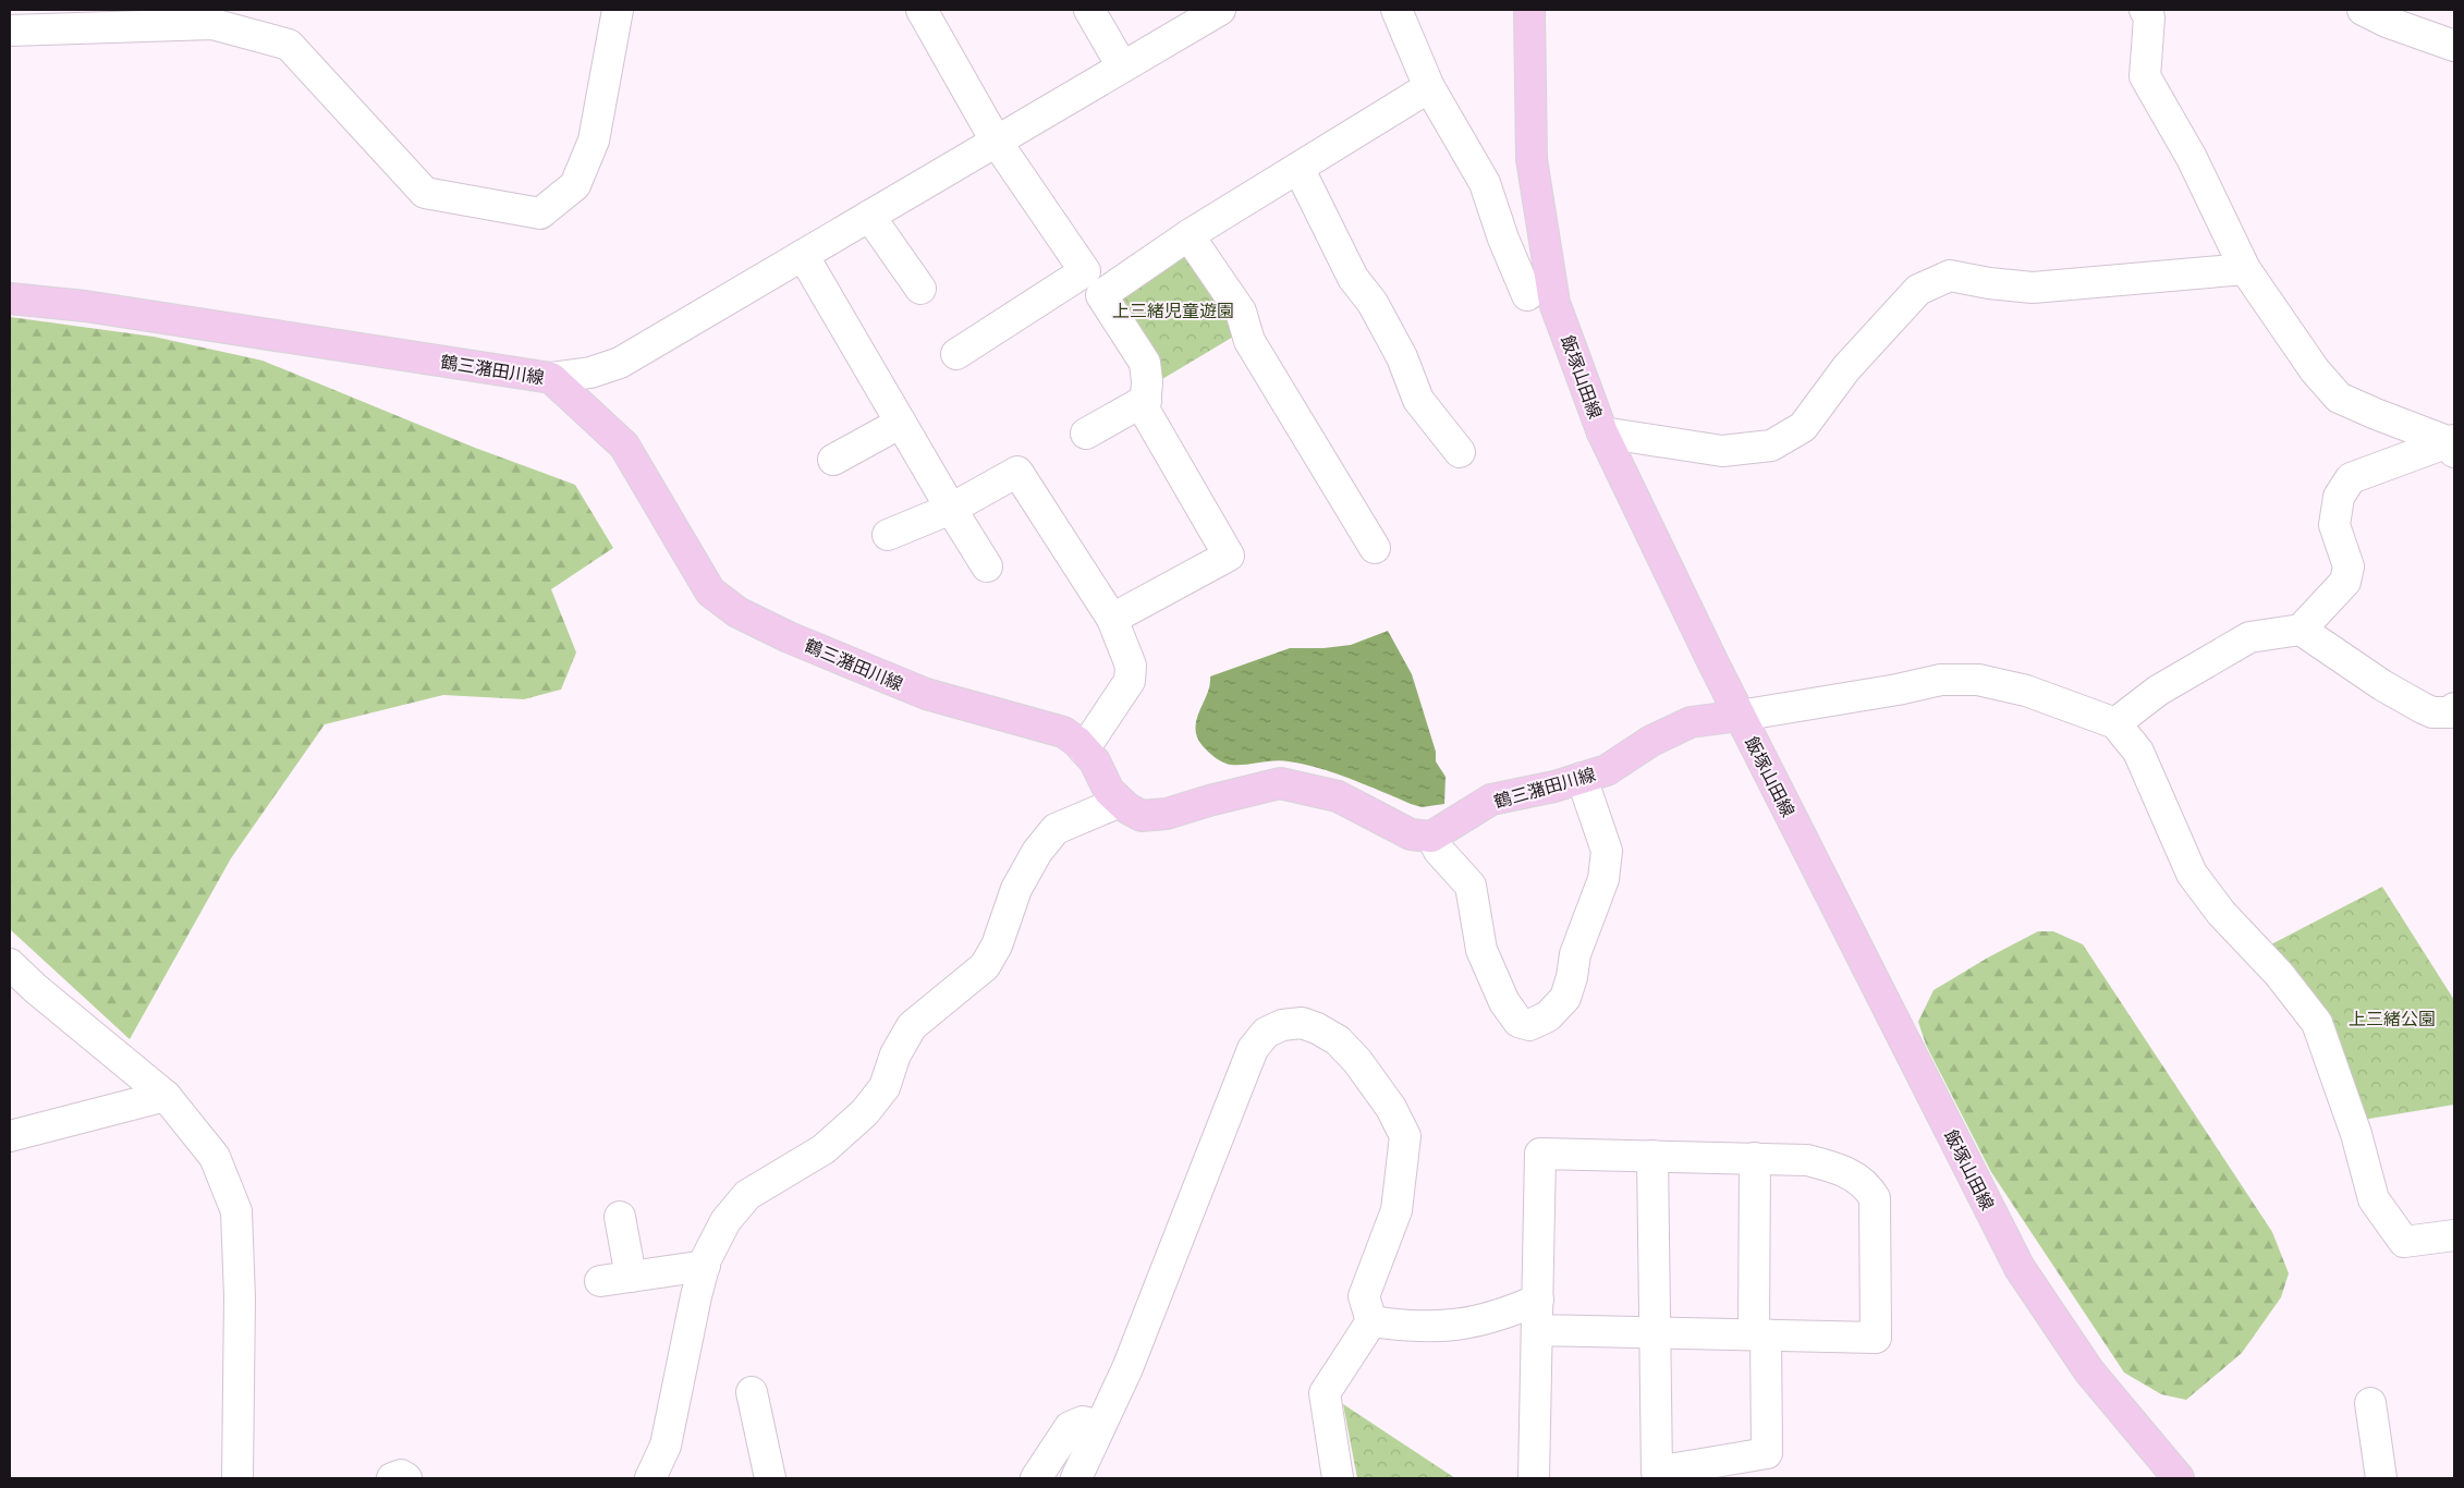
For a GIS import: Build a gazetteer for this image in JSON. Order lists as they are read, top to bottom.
{
  "streets": {
    "main road": ["鶴三潴田川線", "飯塚山田線"]
  },
  "crossings": [
    ["鶴三潴田川線", "飯塚山田線"]
  ],
  "parks": ["上三緒児童遊園", "上三緒公園"]
}
